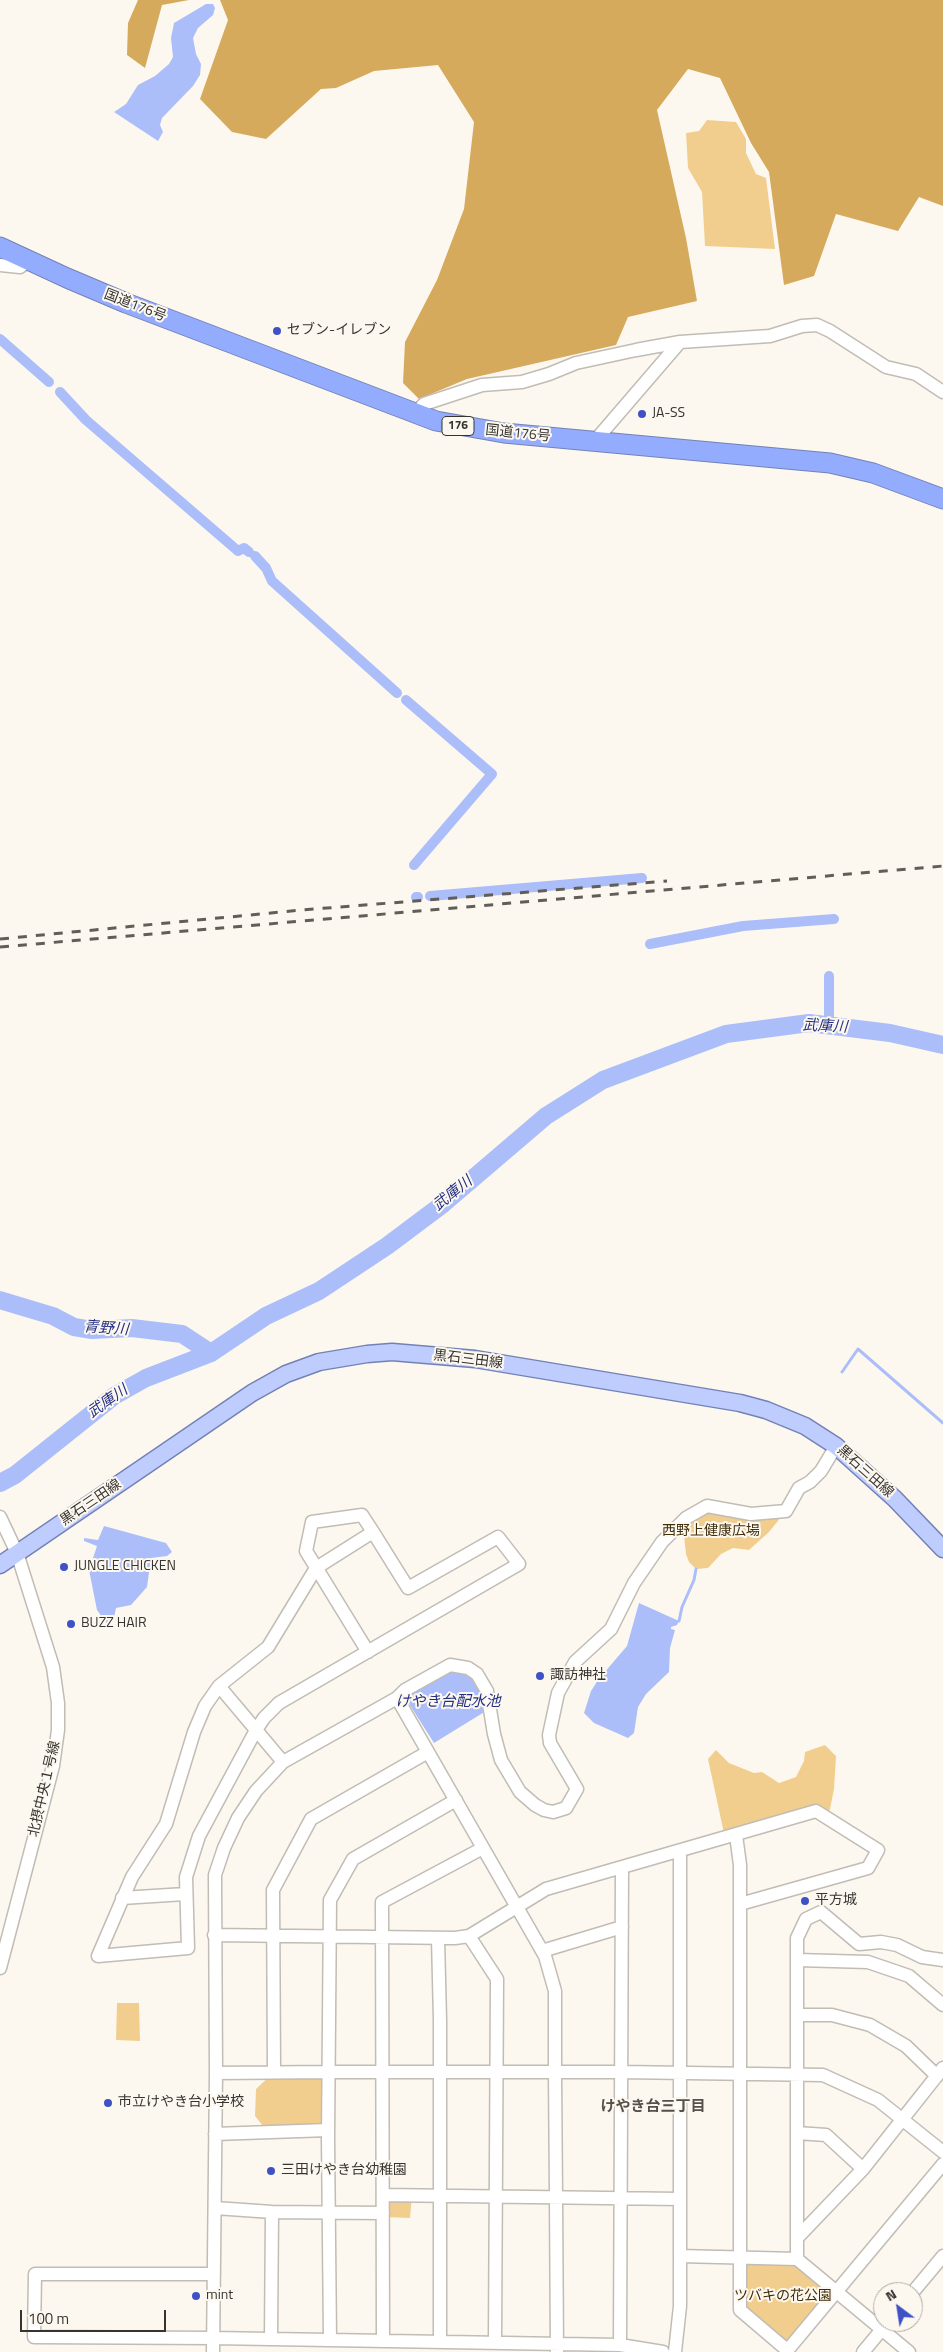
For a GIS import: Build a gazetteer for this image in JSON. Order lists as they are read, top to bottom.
{
  "streets": {
    "highway": ["国道176号", "176"],
    "main road": ["黒石三田線"],
    "street": ["北摂中央１号線"]
  },
  "crossings": [
    ["黒石三田線", "北摂中央１号線"]
  ],
  "districts": ["けやき台三丁目"],
  "water": ["武庫川", "青野川", "けやき台配水池"],
  "parks": ["西野上健康広場", "ツバキの花公園"],
  "places": [
    "セブン-イレブン",
    "JA-SS",
    "JUNGLE CHICKEN",
    "BUZZ HAIR",
    "諏訪神社",
    "平方城",
    "市立けやき台小学校",
    "三田けやき台幼稚園",
    "mint"
  ],
  "scale_bar": "100 m",
  "north": "top left"
}
